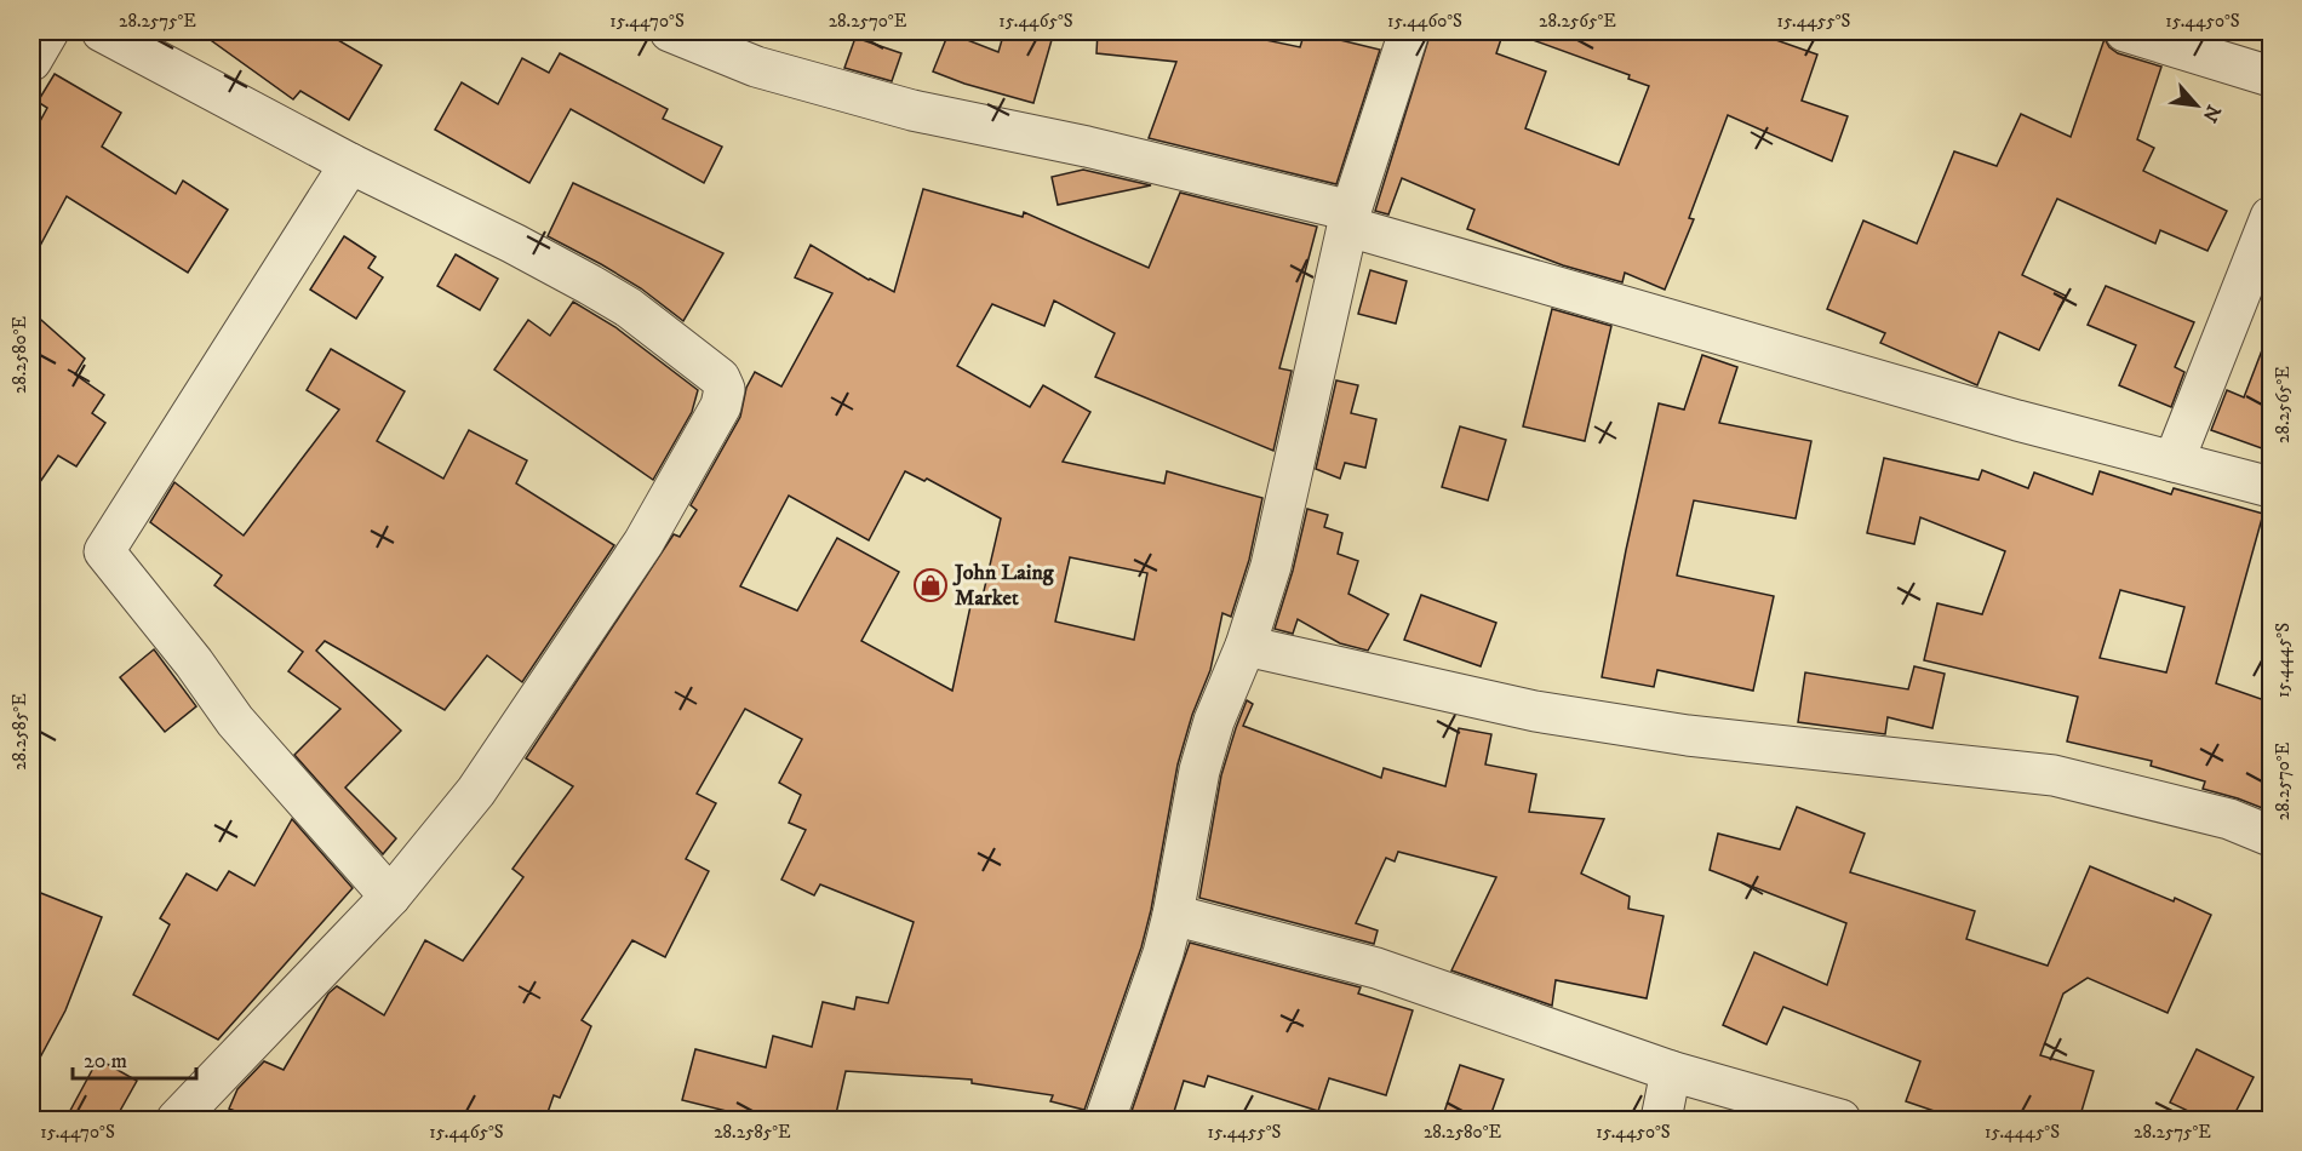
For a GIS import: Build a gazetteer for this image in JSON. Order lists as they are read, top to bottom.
{
  "places": {
    "shop": ["John Laing Market"]
  },
  "scale_bar": "20 m",
  "north": "bottom right",
  "coordinates": [
    "28.2575°E",
    "15.4470°S",
    "28.2570°E",
    "15.4465°S",
    "15.4460°S",
    "28.2565°E",
    "15.4455°S",
    "15.4450°S",
    "28.2580°E",
    "15.4445°S",
    "28.2585°E"
  ]
}
